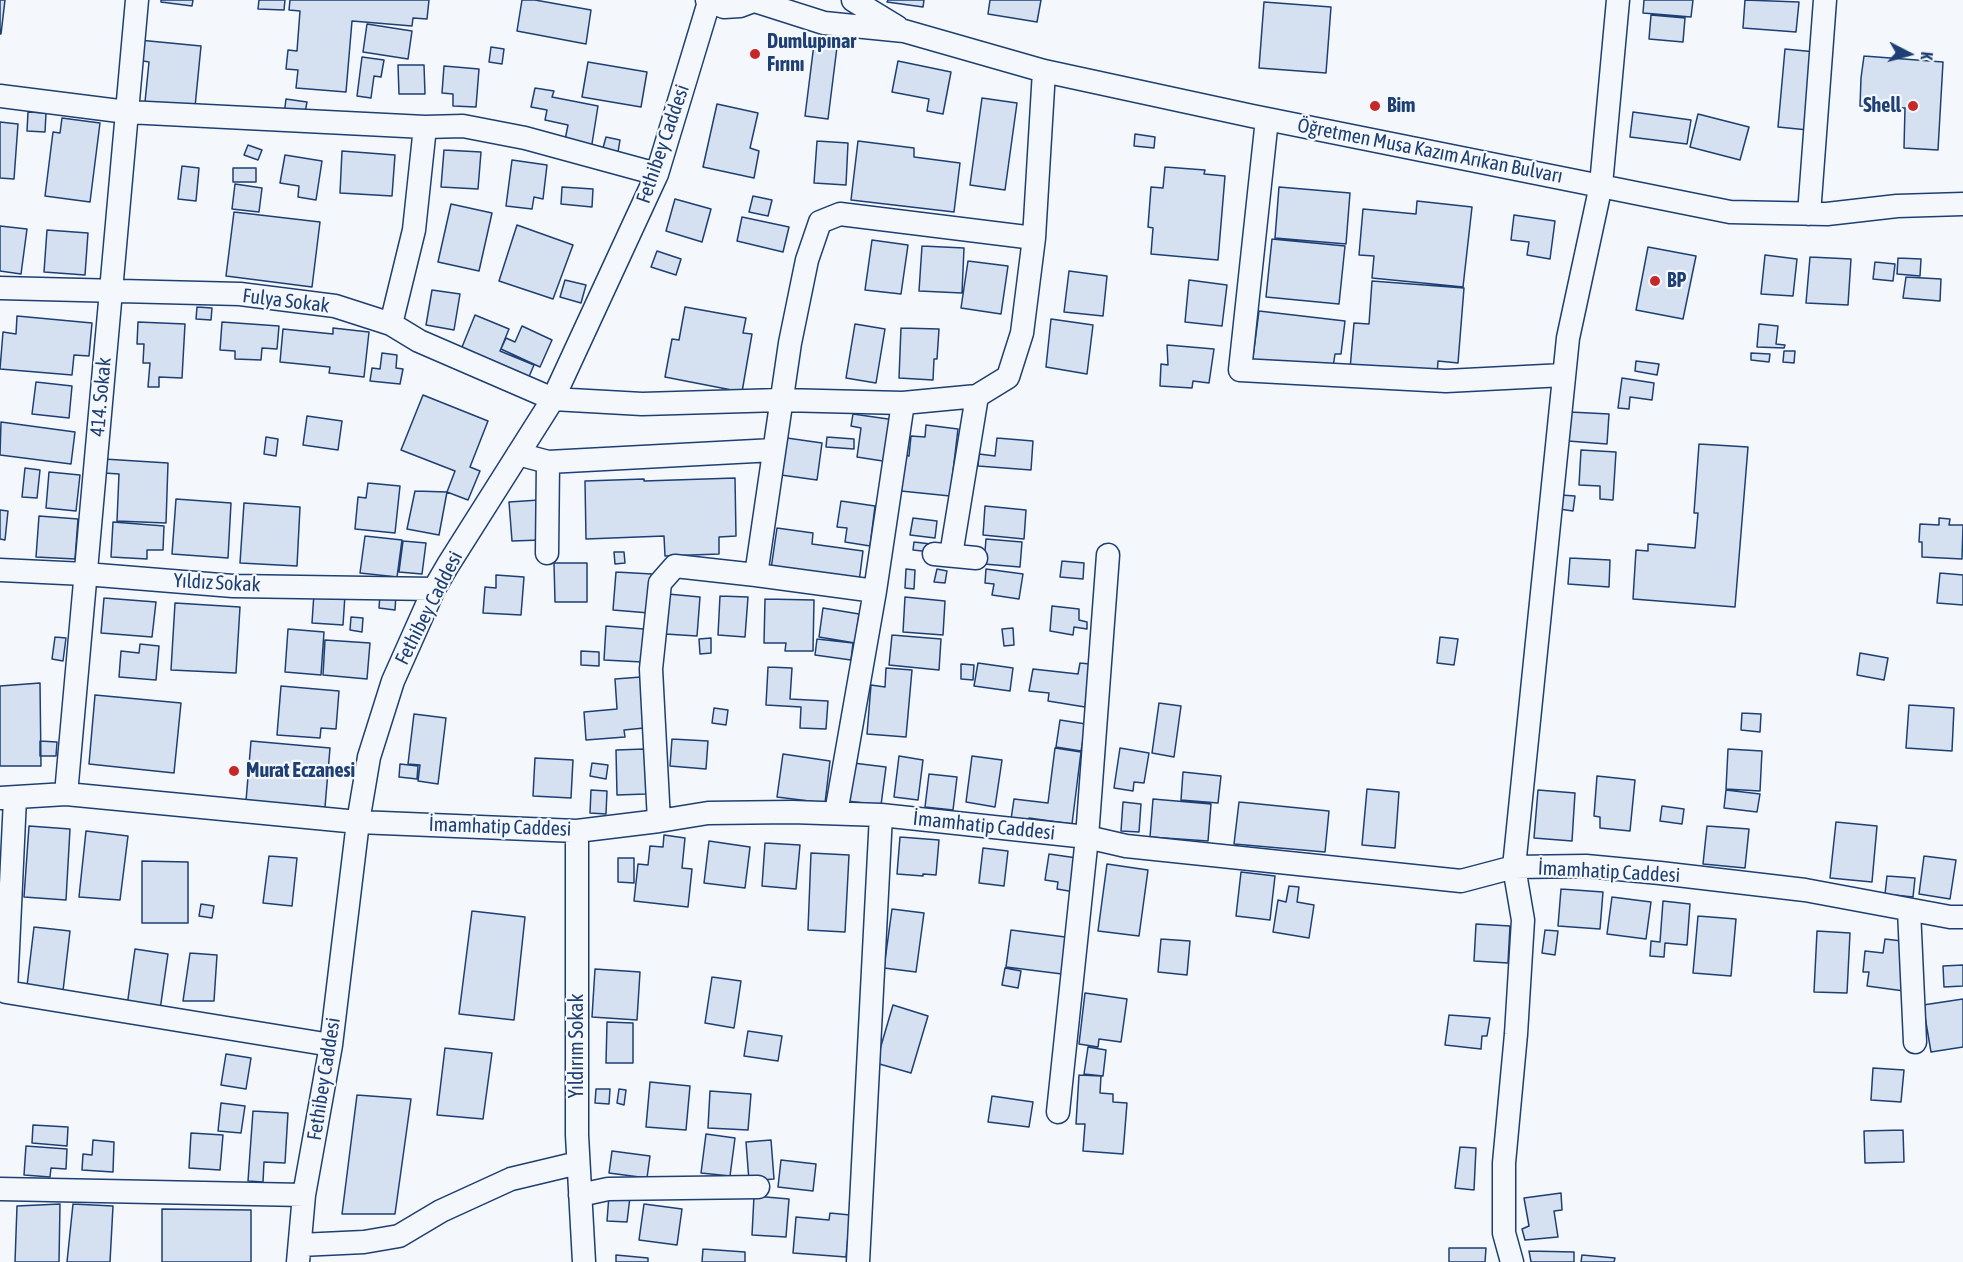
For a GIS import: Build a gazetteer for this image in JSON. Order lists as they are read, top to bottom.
{
  "streets": {
    "street": [
      "Fethibey Caddesi",
      "Öğretmen Musa Kazım Arıkan Bulvarı",
      "Fulya Sokak",
      "414. Sokak",
      "Yıldız Sokak",
      "İmamhatip Caddesi",
      "Yıldırım Sokak"
    ]
  },
  "crossings": [
    ["Fethibey Caddesi", "Fulya Sokak"],
    ["Fethibey Caddesi", "Yıldız Sokak"],
    ["Fethibey Caddesi", "İmamhatip Caddesi"],
    ["Fulya Sokak", "414. Sokak"],
    ["414. Sokak", "Yıldız Sokak"],
    ["414. Sokak", "İmamhatip Caddesi"],
    ["İmamhatip Caddesi", "Yıldırım Sokak"]
  ],
  "places": [
    "Dumlupınar Fırını",
    "Bim",
    "Shell",
    "BP",
    "Murat Eczanesi"
  ],
  "north": "right"
}
